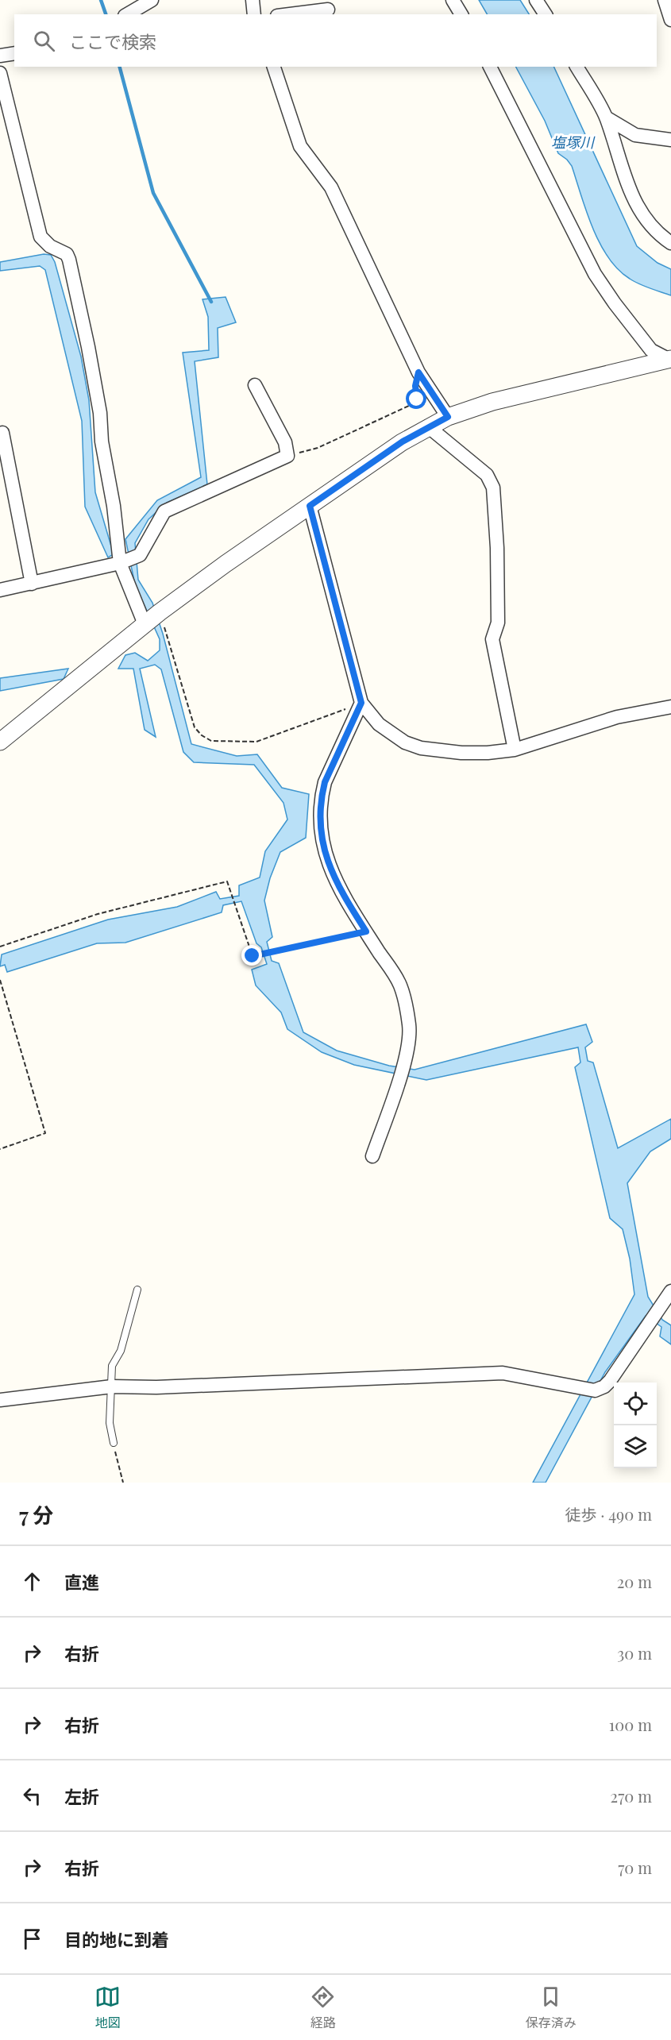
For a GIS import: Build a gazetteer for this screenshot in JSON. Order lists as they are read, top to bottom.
{
  "water": ["塩塚川"],
  "page": {
    "search": "ここで検索",
    "heading": ["7 分", "徒歩 · 490 m"],
    "list": [
      ["直進", "20 m"],
      ["右折", "30 m"],
      ["右折", "100 m"],
      ["左折", "270 m"],
      ["右折", "70 m"],
      "目的地に到着"
    ],
    "nav": ["地図", "経路", "保存済み"]
  }
}
